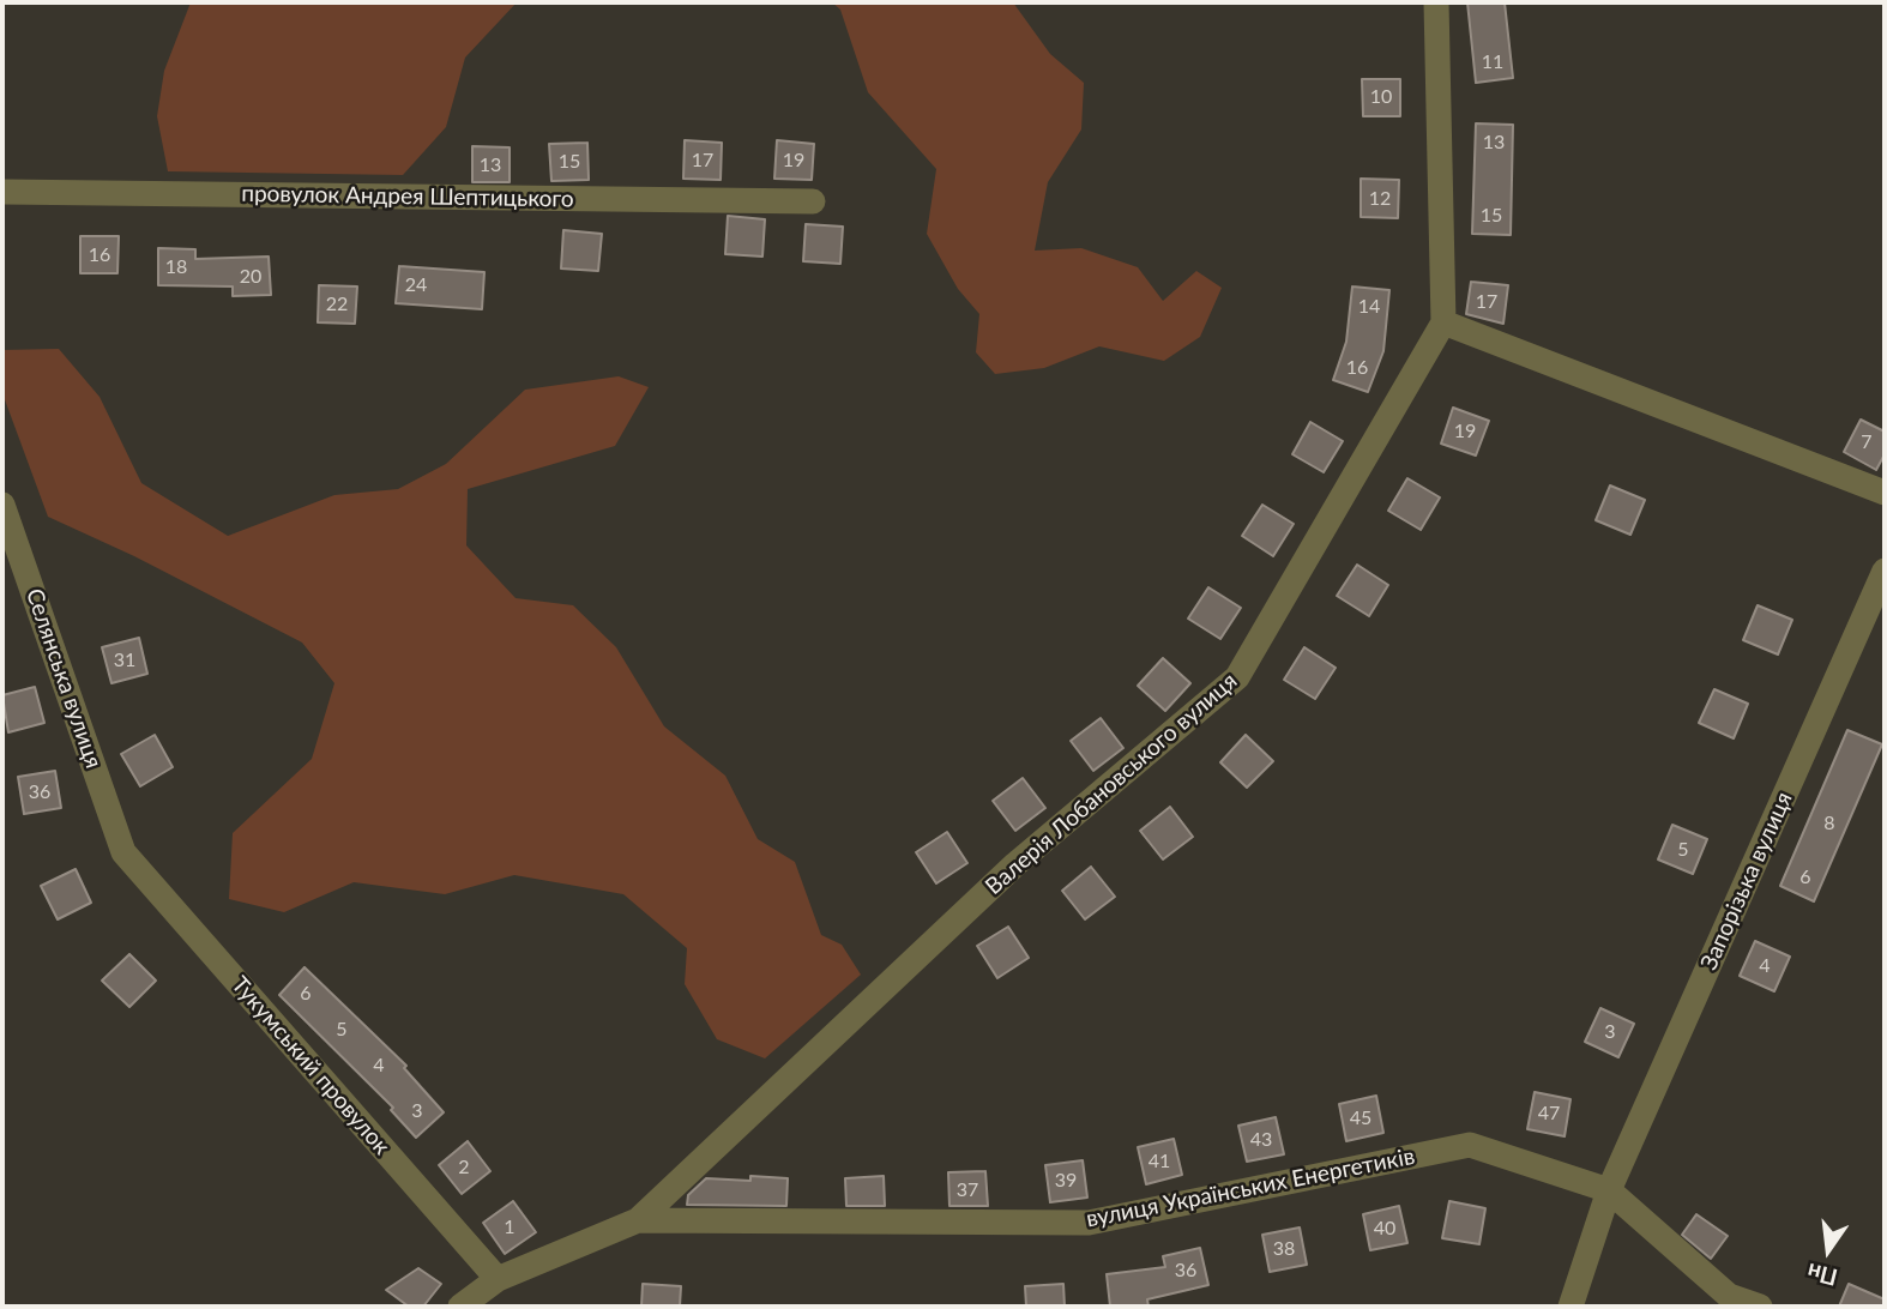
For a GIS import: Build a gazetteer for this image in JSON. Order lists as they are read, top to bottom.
{
  "streets": {
    "street": [
      "провулок Андрея Шептицького",
      "Селянська вулиця",
      "Валерія Лобановського вулиця",
      "Запорізька вулиця",
      "Тукумський провулок",
      "вулиця Українських Енергетиків"
    ]
  },
  "crossings": [
    ["Селянська вулиця", "Тукумський провулок"],
    ["Валерія Лобановського вулиця", "вулиця Українських Енергетиків"],
    ["Запорізька вулиця", "вулиця Українських Енергетиків"],
    ["Тукумський провулок", "вулиця Українських Енергетиків"]
  ],
  "house_numbers": [
    "11",
    "10",
    "13",
    "17",
    "19",
    "15",
    "13",
    "12",
    "15",
    "16",
    "18",
    "20",
    "24",
    "17",
    "22",
    "14",
    "16",
    "19",
    "7",
    "31",
    "36",
    "8",
    "5",
    "6",
    "4",
    "6",
    "5",
    "3",
    "4",
    "3",
    "47",
    "45",
    "43",
    "41",
    "2",
    "39",
    "37",
    "1",
    "40",
    "38",
    "36"
  ],
  "north": "bottom"
}
